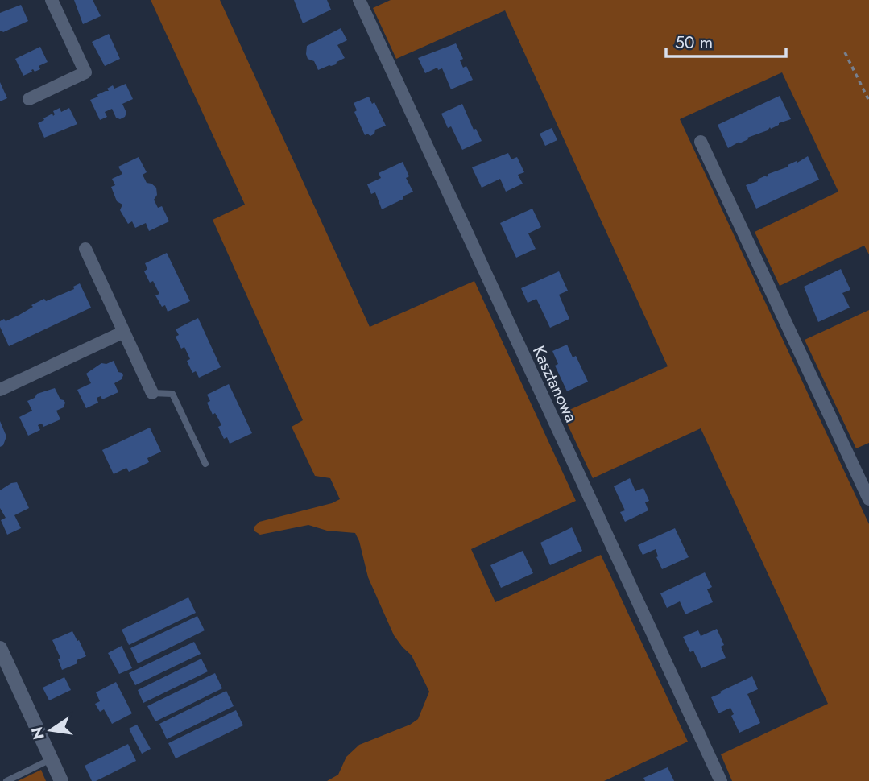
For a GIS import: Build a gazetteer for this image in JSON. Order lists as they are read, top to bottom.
{
  "streets": {
    "street": ["Kasztanowa"]
  },
  "scale_bar": "50 m",
  "north": "left"
}
